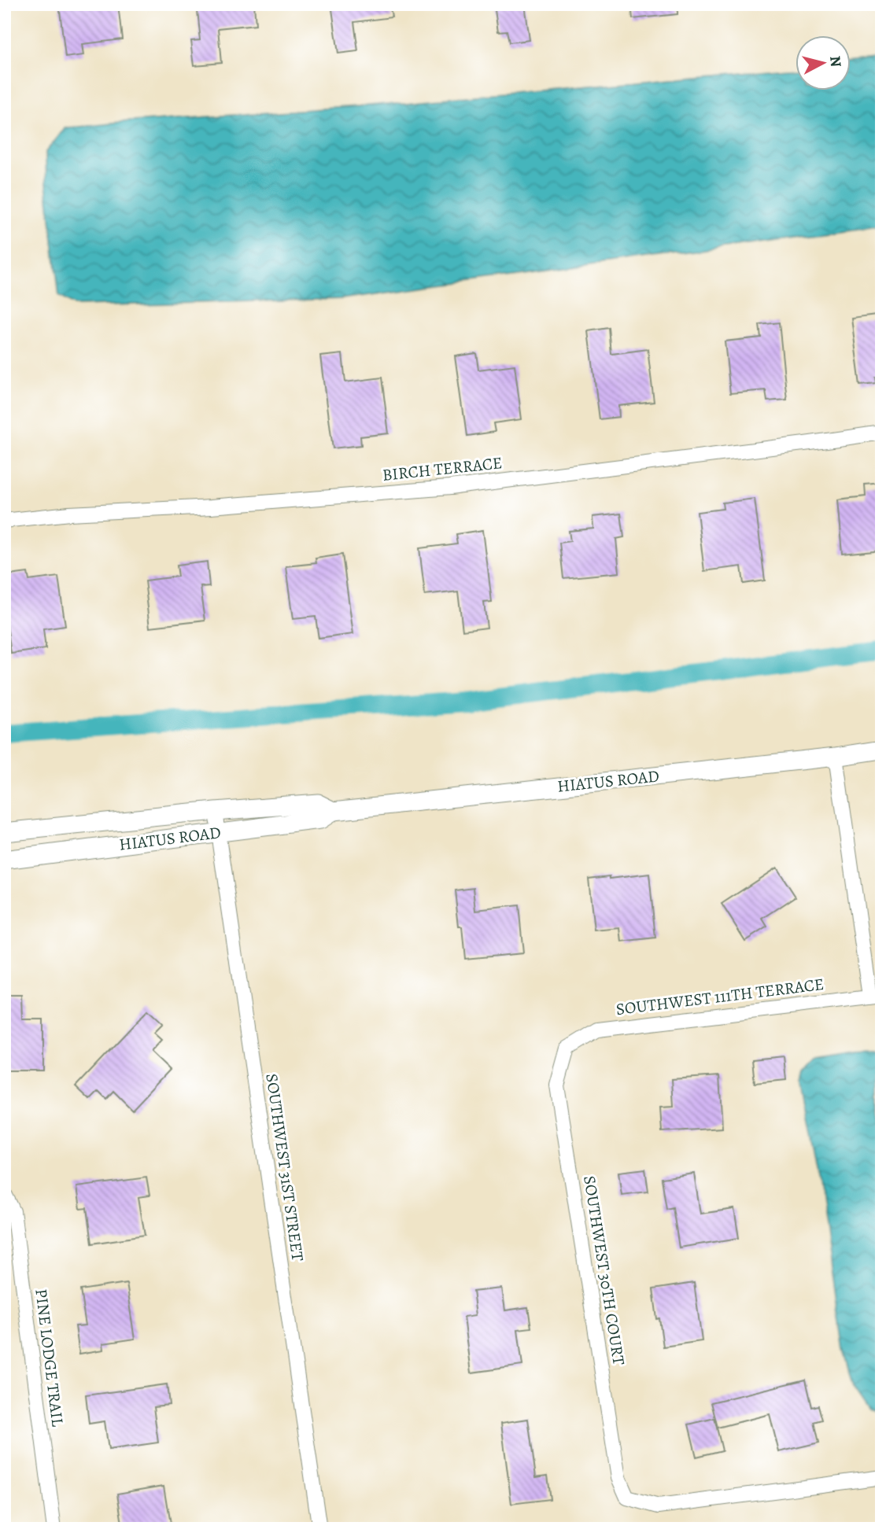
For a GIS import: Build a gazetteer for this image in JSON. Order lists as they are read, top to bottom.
{
  "streets": {
    "street": [
      "BIRCH TERRACE",
      "HIATUS ROAD",
      "SOUTHWEST 111TH TERRACE",
      "SOUTHWEST 31ST STREET",
      "SOUTHWEST 30TH COURT",
      "PINE LODGE TRAIL"
    ]
  },
  "crossings": [
    ["HIATUS ROAD", "SOUTHWEST 31ST STREET"],
    ["SOUTHWEST 111TH TERRACE", "SOUTHWEST 30TH COURT"]
  ],
  "north": "right"
}
